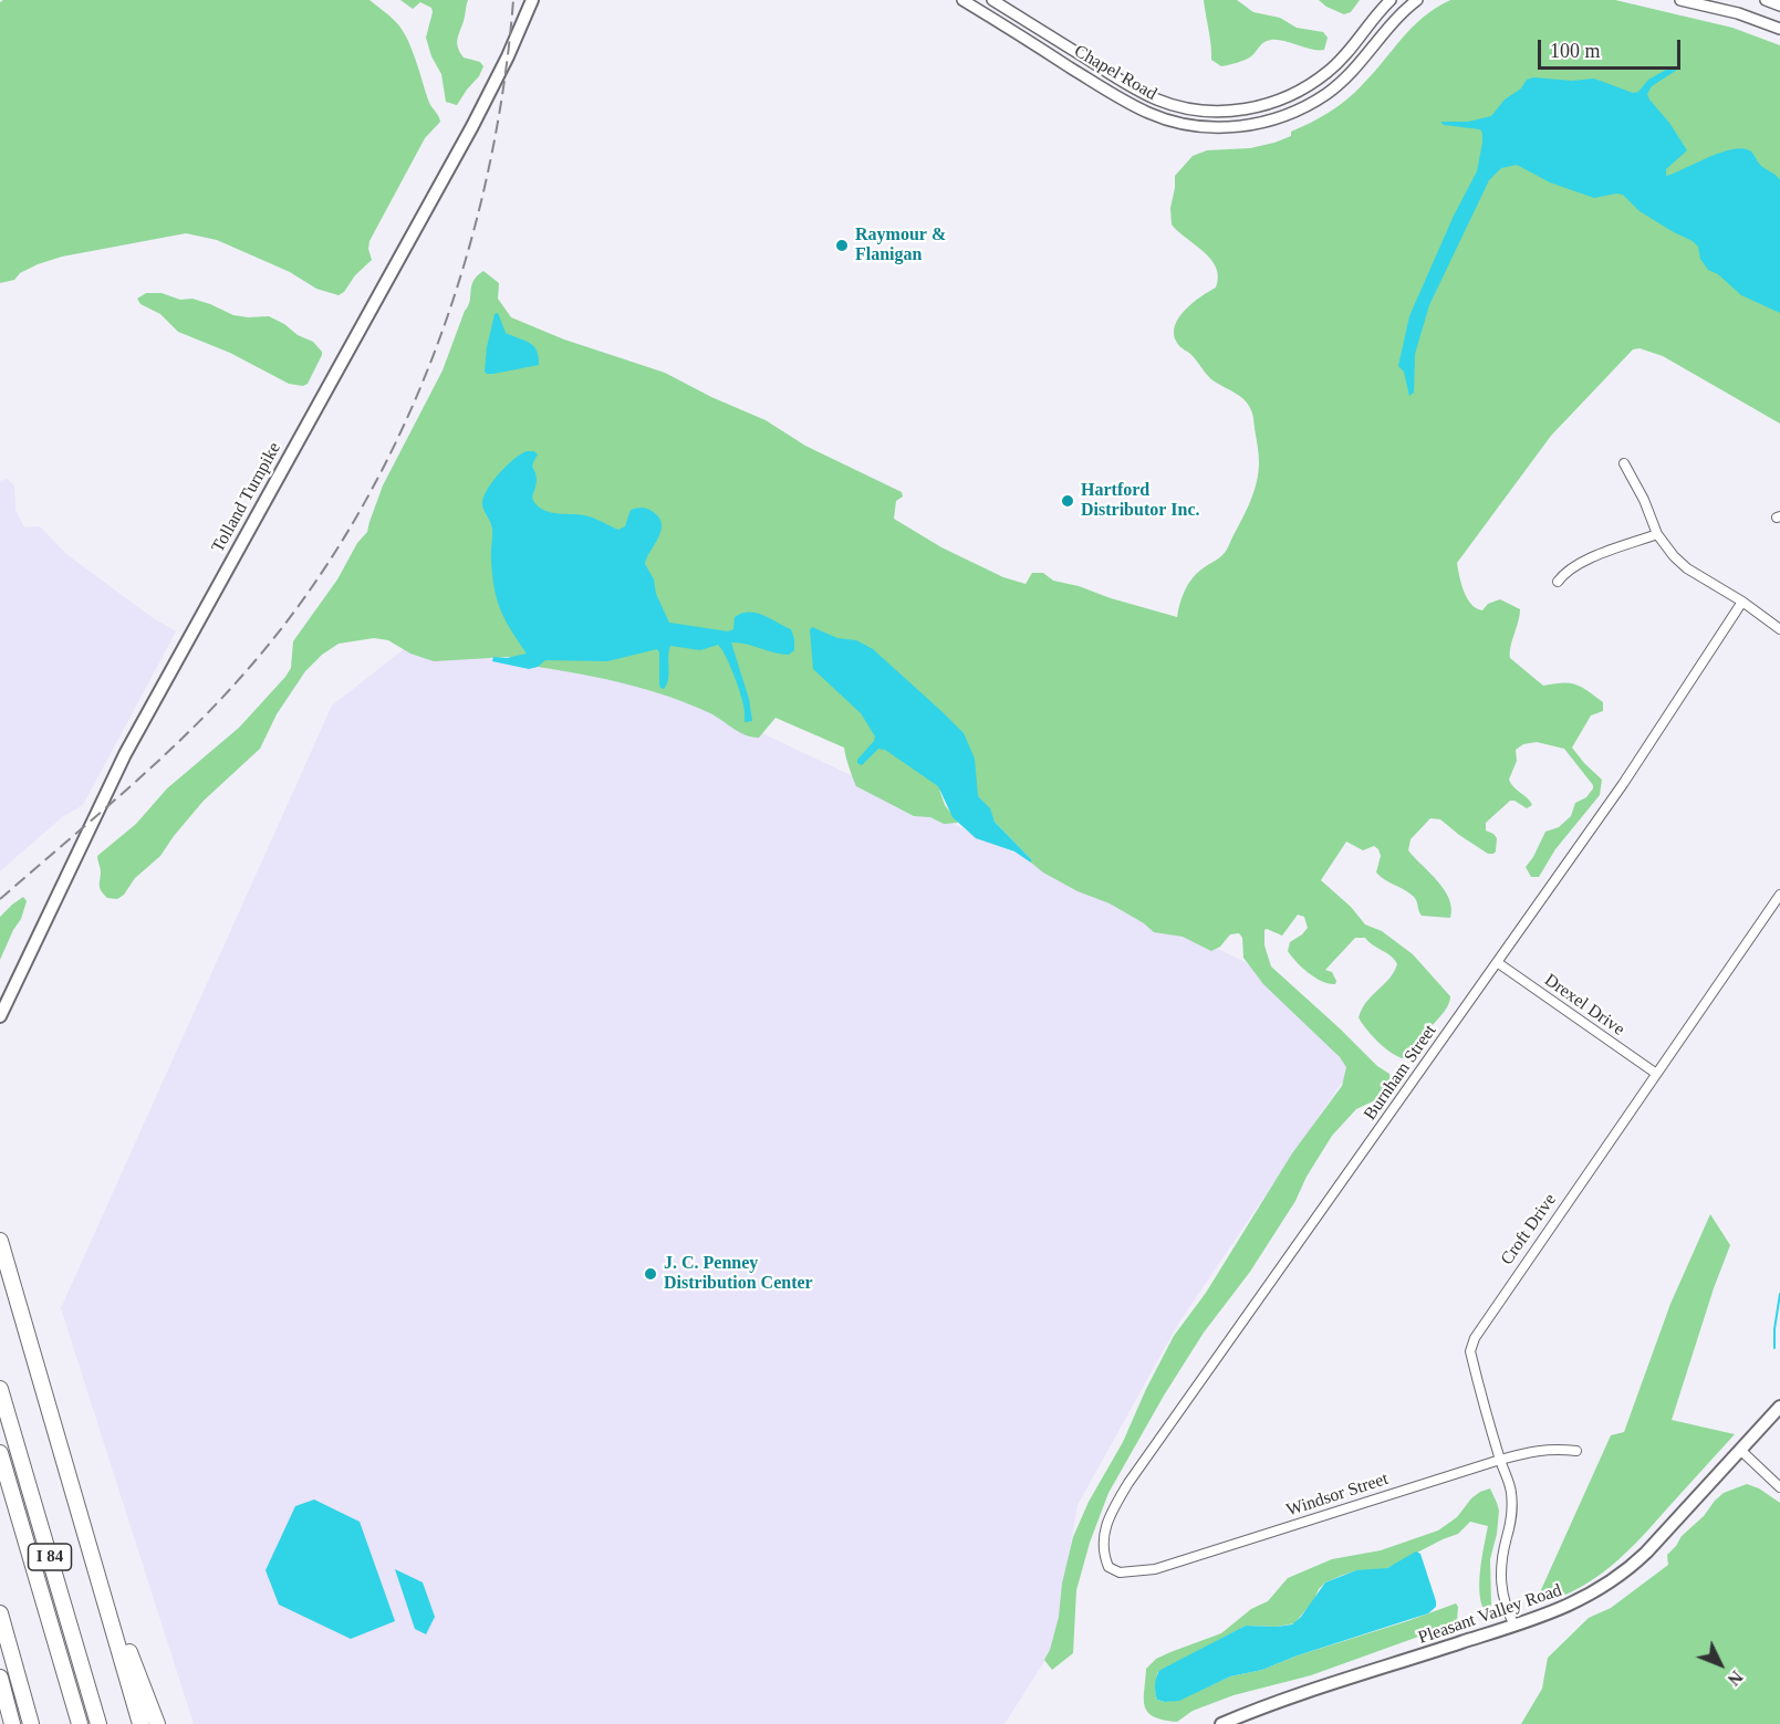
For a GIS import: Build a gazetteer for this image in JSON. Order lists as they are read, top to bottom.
{
  "streets": {
    "highway": ["I 84"],
    "main road": ["Tolland Turnpike", "Pleasant Valley Road"],
    "street": [
      "Chapel Road",
      "Drexel Drive",
      "Burnham Street",
      "Croft Drive",
      "Windsor Street"
    ]
  },
  "crossings": [
    ["Drexel Drive", "Burnham Street"],
    ["Drexel Drive", "Croft Drive"],
    ["Burnham Street", "Windsor Street"],
    ["Croft Drive", "Windsor Street"],
    ["Croft Drive", "Pleasant Valley Road"]
  ],
  "places": ["Raymour & Flanigan", "Hartford Distributor Inc.", "J. C. Penney Distribution Center"],
  "scale_bar": "100 m",
  "north": "bottom right"
}
